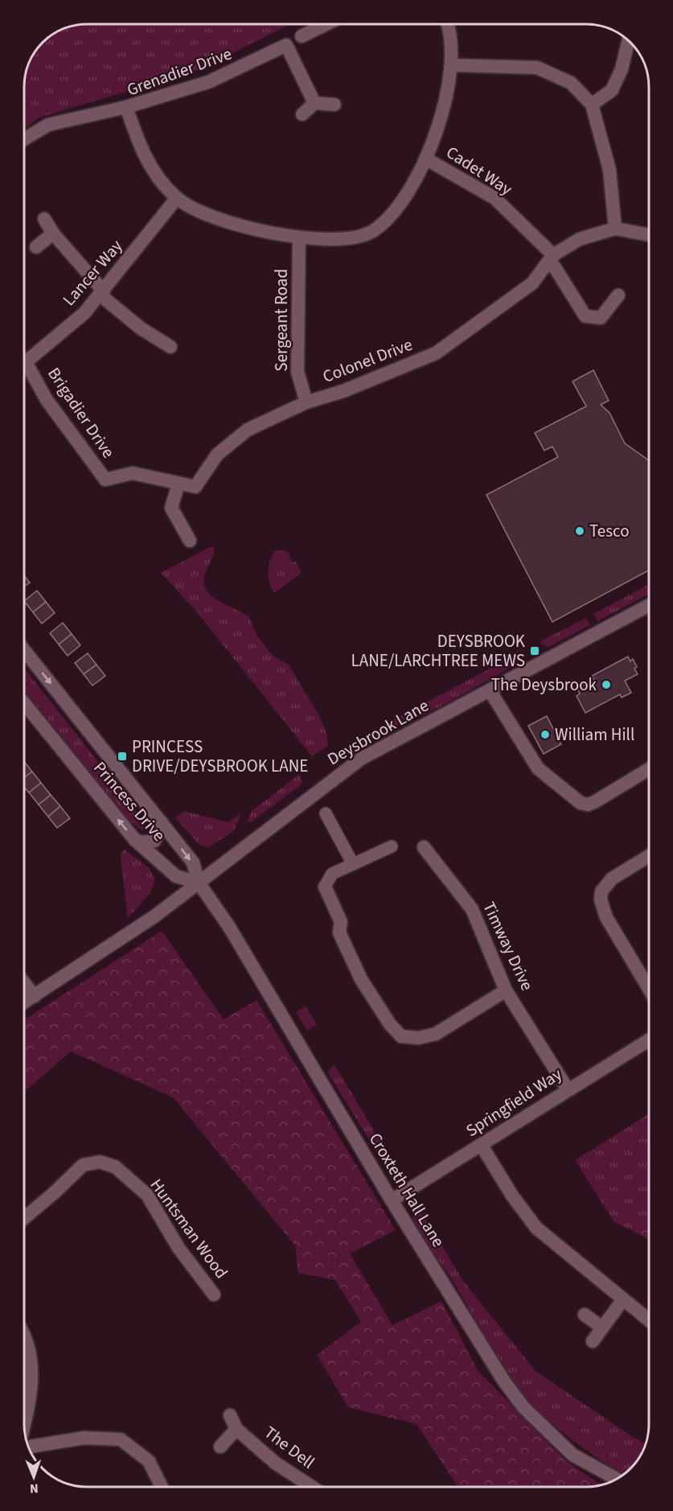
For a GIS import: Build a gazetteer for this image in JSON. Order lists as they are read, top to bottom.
{
  "streets": {
    "street": [
      "Grenadier Drive",
      "Cadet Way",
      "Lancer Way",
      "Sergeant Road",
      "Colonel Drive",
      "Brigadier Drive",
      "Deysbrook Lane",
      "Princess Drive",
      "Timway Drive",
      "Springfield Way",
      "Croxteth Hall Lane",
      "Huntsman Wood",
      "The Dell"
    ]
  },
  "crossings": [
    ["Grenadier Drive", "Cadet Way"],
    ["Grenadier Drive", "Lancer Way"],
    ["Grenadier Drive", "Sergeant Road"],
    ["Cadet Way", "Colonel Drive"],
    ["Sergeant Road", "Colonel Drive"],
    ["Colonel Drive", "Brigadier Drive"],
    ["Deysbrook Lane", "Princess Drive"],
    ["Deysbrook Lane", "Croxteth Hall Lane"],
    ["Princess Drive", "Croxteth Hall Lane"],
    ["Timway Drive", "Springfield Way"],
    ["Springfield Way", "Croxteth Hall Lane"]
  ],
  "places": {
    "other": ["Tesco", "The Deysbrook", "William Hill"],
    "transit": ["DEYSBROOK LANE/LARCHTREE MEWS", "PRINCESS DRIVE/DEYSBROOK LANE"]
  },
  "north": "bottom"
}
